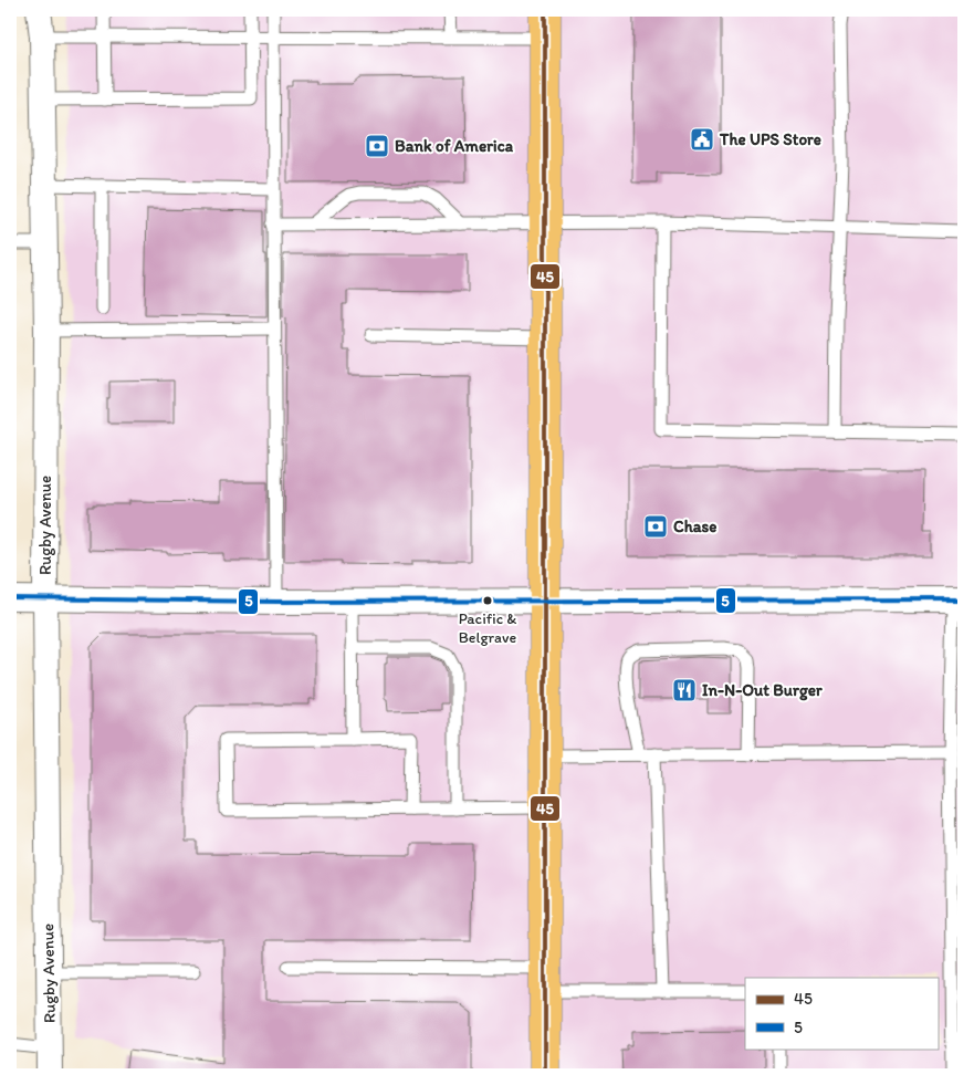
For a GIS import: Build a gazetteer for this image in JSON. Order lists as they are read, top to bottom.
{
  "streets": {
    "street": ["Rugby Avenue"]
  },
  "places": {
    "public building": ["The UPS Store"],
    "bank": ["Bank of America", "Chase"],
    "other": ["Pacific & Belgrave"],
    "restaurant": ["In-N-Out Burger"]
  },
  "lines": ["transit line 45", "transit line 5"],
  "legend": ["45", "5"]
}
